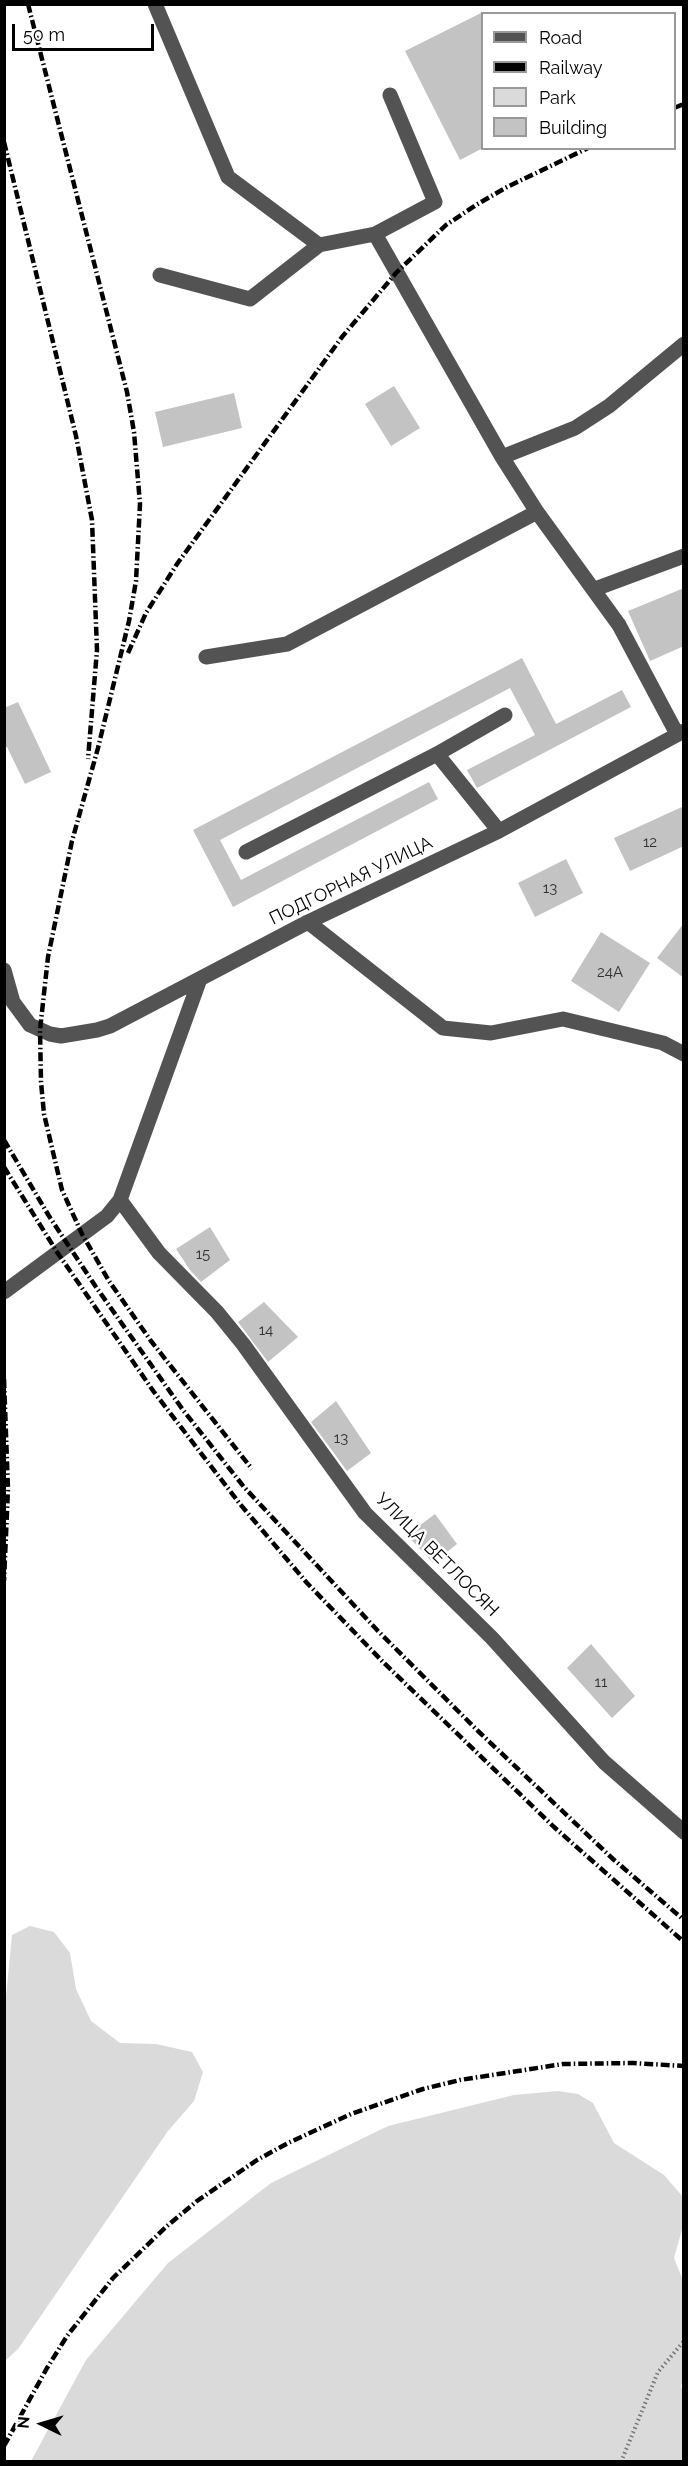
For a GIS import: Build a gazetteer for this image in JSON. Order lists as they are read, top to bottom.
{
  "streets": {
    "street": ["ПОДГОРНАЯ УЛИЦА", "УЛИЦА ВЕТЛОСЯН"]
  },
  "house_numbers": [
    "12",
    "13",
    "24А",
    "15",
    "14",
    "13",
    "11"
  ],
  "legend": [
    "Road",
    "Railway",
    "Park",
    "Building"
  ],
  "scale_bar": "50 m",
  "north": "left"
}
